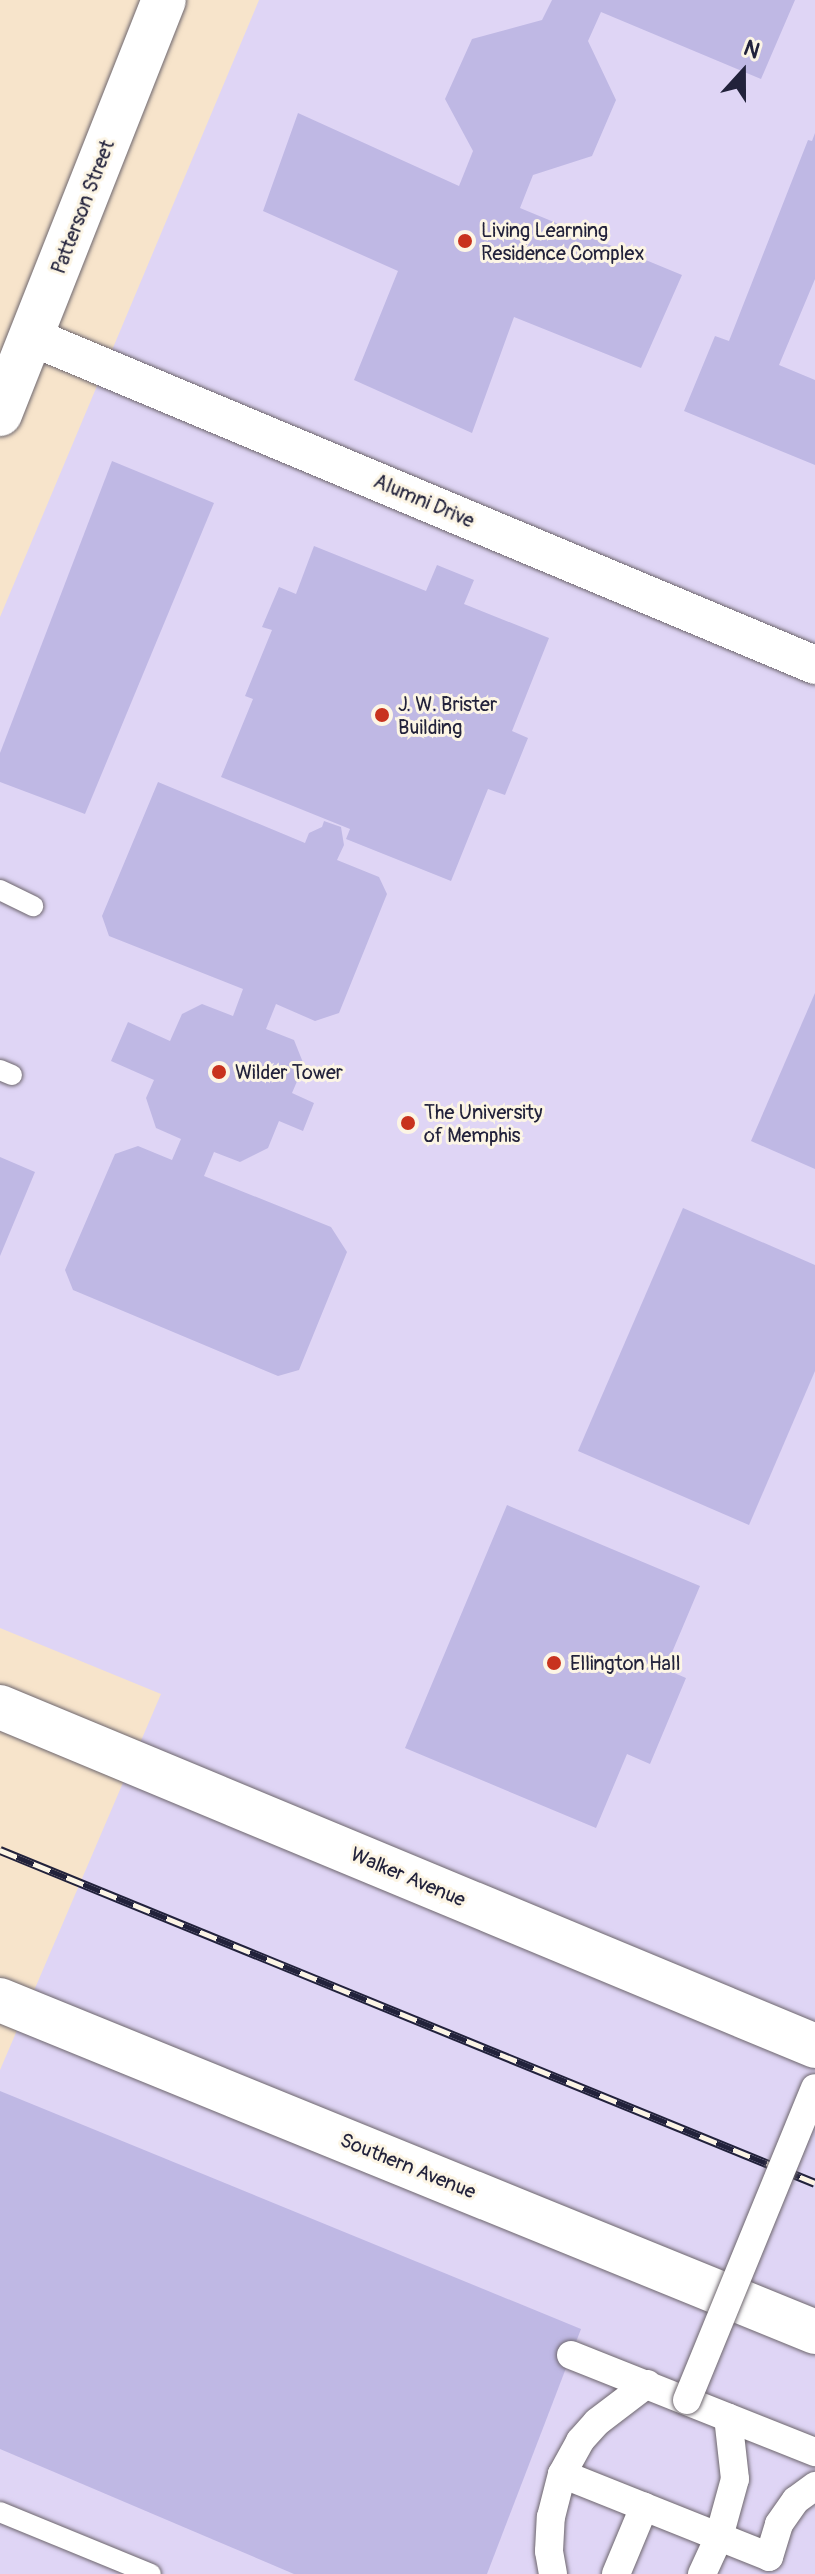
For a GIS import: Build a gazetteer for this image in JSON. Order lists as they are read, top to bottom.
{
  "streets": {
    "street": [
      "Patterson Street",
      "Alumni Drive",
      "Walker Avenue",
      "Southern Avenue"
    ]
  },
  "crossings": [
    ["Patterson Street", "Alumni Drive"]
  ],
  "places": [
    "Living Learning Residence Complex",
    "J. W. Brister Building",
    "Wilder Tower",
    "The University of Memphis",
    "Ellington Hall"
  ],
  "north": "top"
}
